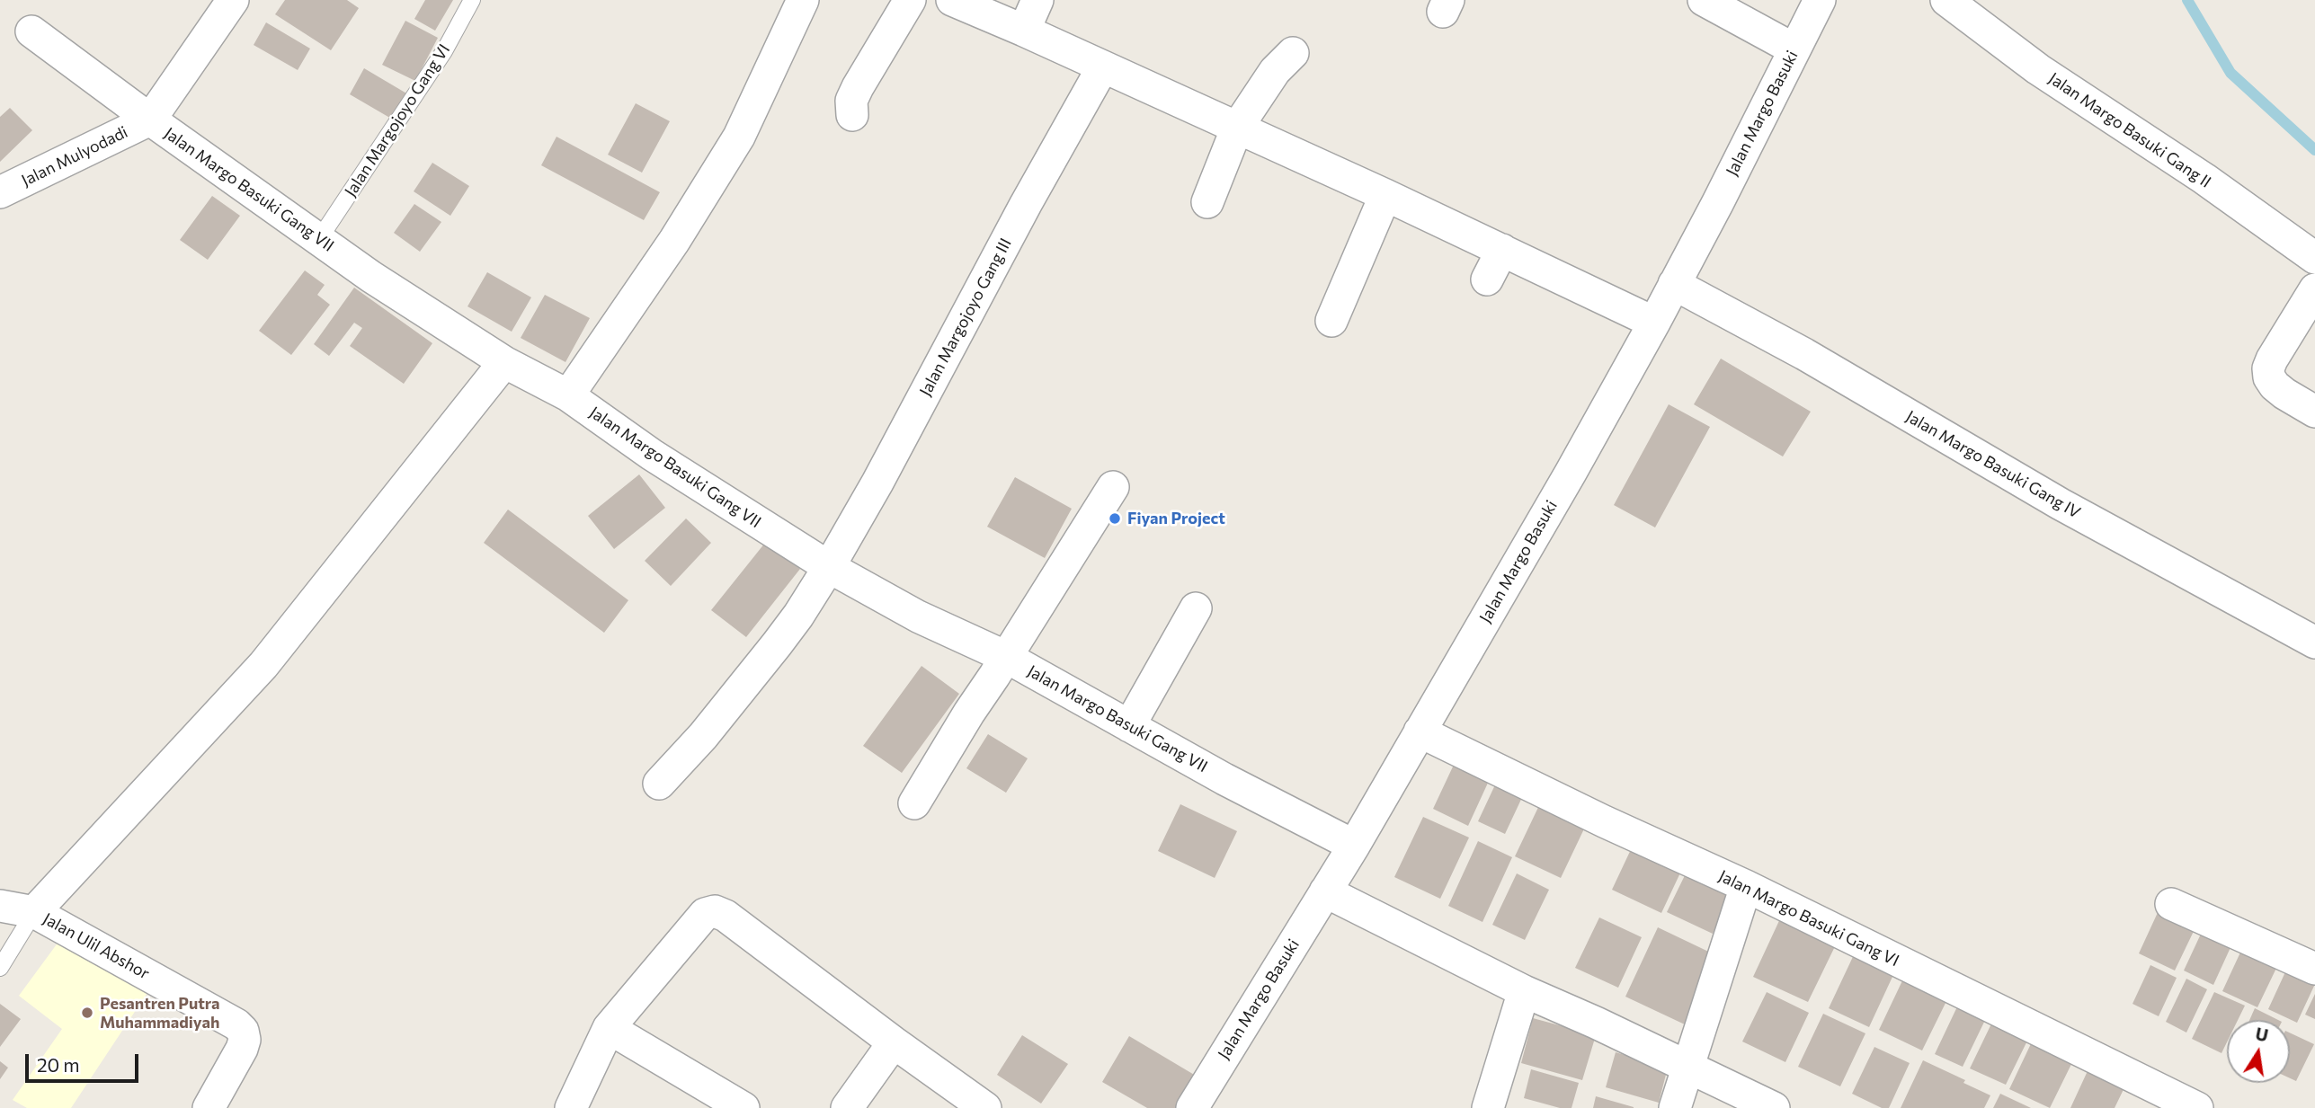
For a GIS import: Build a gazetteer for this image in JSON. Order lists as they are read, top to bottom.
{
  "streets": {
    "street": [
      "Jalan Margo Basuki",
      "Jalan Margo Basuki Gang II",
      "Jalan Mulyodadi",
      "Jalan Margo Basuki Gang VII",
      "Jalan Margojoyo Gang III",
      "Jalan Margo Basuki Gang IV",
      "Jalan Margo Basuki Gang VI",
      "Jalan Ulil Abshor"
    ],
    "lane": ["Jalan Margojoyo Gang VI"]
  },
  "crossings": [
    ["Jalan Margo Basuki", "Jalan Margo Basuki Gang VII"],
    ["Jalan Margo Basuki", "Jalan Margo Basuki Gang IV"],
    ["Jalan Margo Basuki", "Jalan Margo Basuki Gang VI"],
    ["Jalan Margojoyo Gang VI", "Jalan Margo Basuki Gang VII"],
    ["Jalan Mulyodadi", "Jalan Margo Basuki Gang VII"],
    ["Jalan Margo Basuki Gang VII", "Jalan Margojoyo Gang III"]
  ],
  "places": ["Fiyan Project", "Pesantren Putra Muhammadiyah"],
  "scale_bar": "20 m",
  "north": "top"
}
